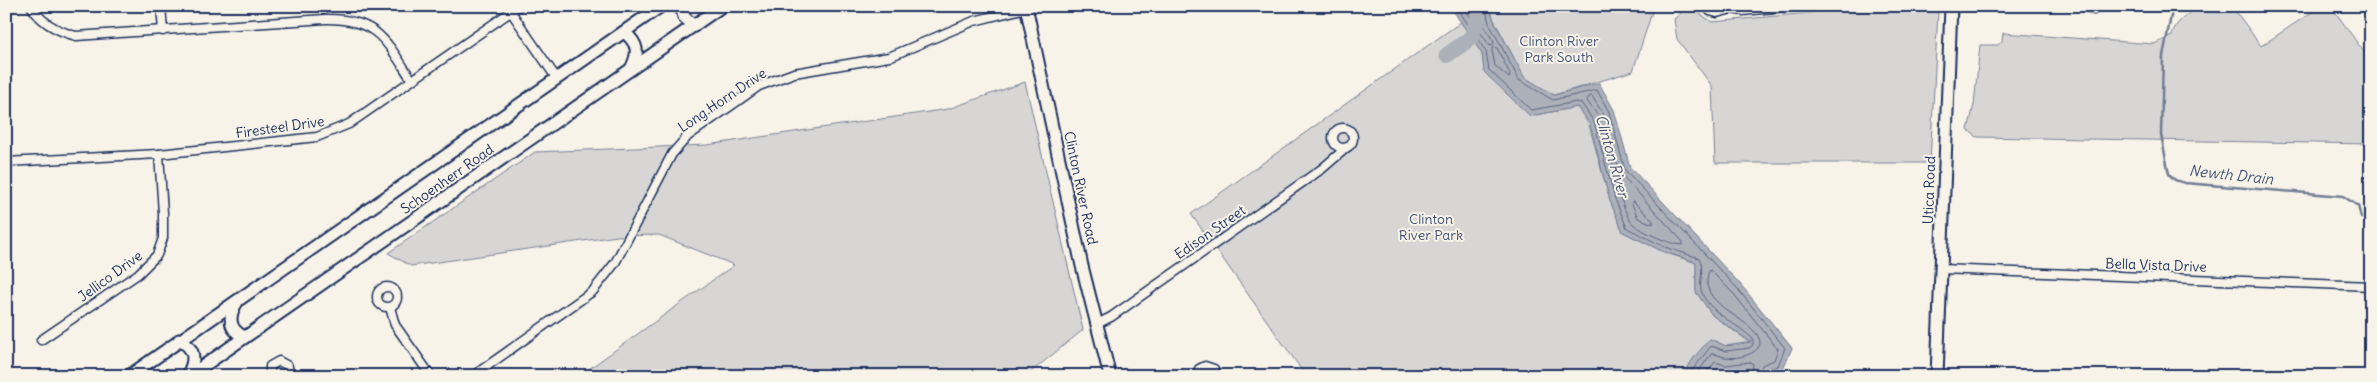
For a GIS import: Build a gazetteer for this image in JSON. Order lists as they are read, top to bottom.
{
  "streets": {
    "main road": ["Schoenherr Road", "Clinton River Road", "Utica Road"],
    "street": [
      "Long Horn Drive",
      "Firesteel Drive",
      "Edison Street",
      "Bella Vista Drive",
      "Jellico Drive"
    ]
  },
  "crossings": [
    ["Long Horn Drive", "Clinton River Road"],
    ["Firesteel Drive", "Jellico Drive"],
    ["Clinton River Road", "Edison Street"],
    ["Utica Road", "Bella Vista Drive"]
  ],
  "water": ["Clinton River", "Newth Drain"],
  "parks": ["Clinton River Park South", "Clinton River Park"]
}
